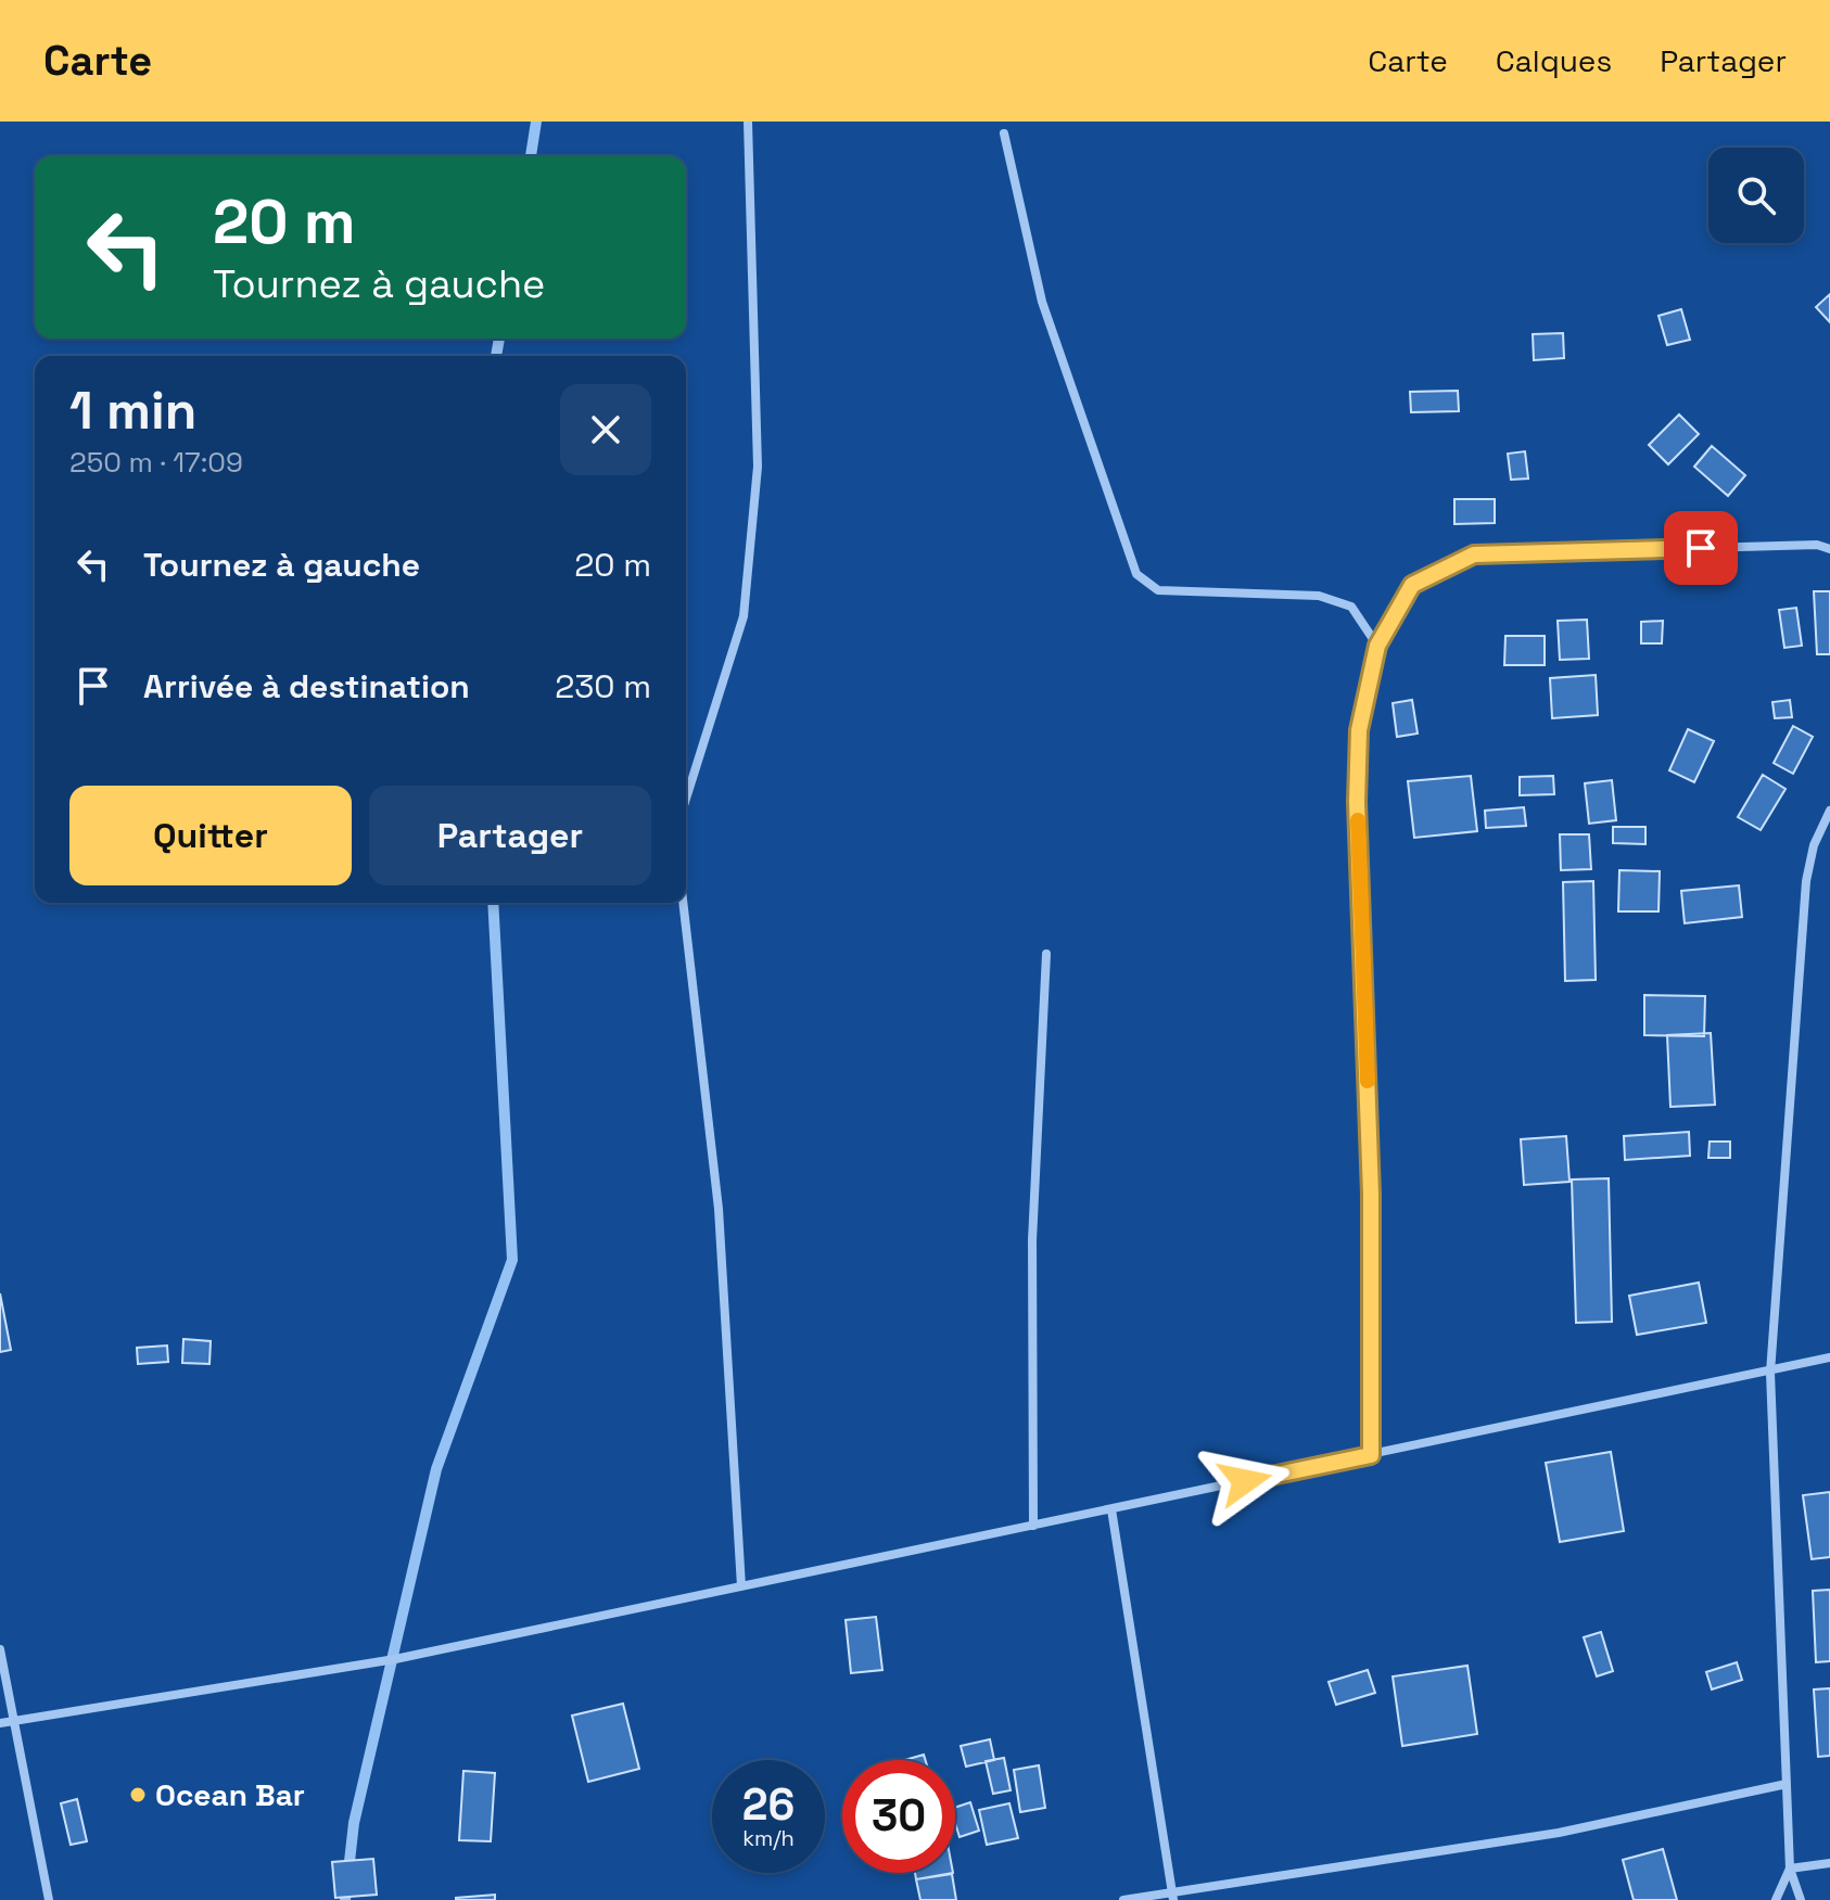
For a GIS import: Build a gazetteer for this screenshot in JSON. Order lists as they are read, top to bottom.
{
  "places": ["Ocean Bar"],
  "page": {
    "header": "Carte",
    "nav": ["Carte", "Calques", "Partager"],
    "turn": ["20 m", "Tournez à gauche"],
    "heading": ["1 min", "250 m · 17:09"],
    "list": [
      {
        "name": "Tournez à gauche",
        "value": "20 m"
      },
      {
        "name": "Arrivée à destination",
        "value": "230 m"
      }
    ],
    "buttons": ["Quitter", "Partager"],
    "speed": "26 km/h",
    "limit": "30"
  }
}
